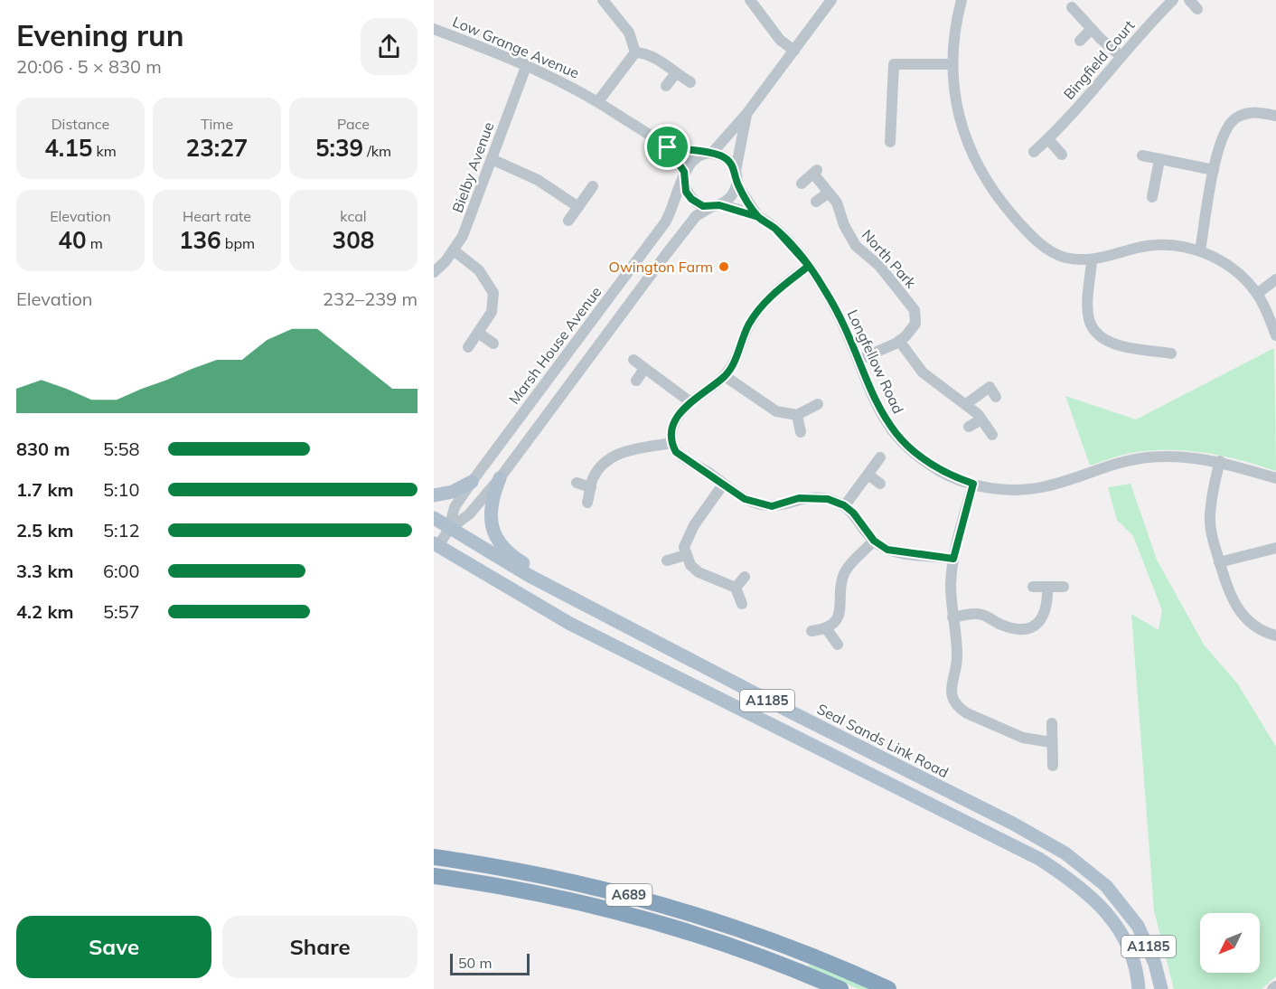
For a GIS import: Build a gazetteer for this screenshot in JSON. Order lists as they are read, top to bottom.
{
  "streets": {
    "highway": ["A689"],
    "main road": ["A1185", "Seal Sands Link Road"],
    "street": [
      "Low Grange Avenue",
      "Bingfield Court",
      "Bielby Avenue",
      "North Park",
      "Marsh House Avenue",
      "Longfellow Road"
    ]
  },
  "crossings": [
    ["Low Grange Avenue", "Bielby Avenue"],
    ["Low Grange Avenue", "Marsh House Avenue"],
    ["Low Grange Avenue", "Longfellow Road"],
    ["North Park", "Longfellow Road"],
    ["Marsh House Avenue", "Longfellow Road"],
    ["Marsh House Avenue", "A1185"],
    ["Marsh House Avenue", "Seal Sands Link Road"],
    ["A1185", "Seal Sands Link Road"]
  ],
  "places": ["Owington Farm"],
  "scale_bar": "50 m",
  "north": "bottom left",
  "page": {
    "heading": ["Evening run", "20:06 · 5 × 830 m"],
    "stats": [
      ["Distance", "4.15 km"],
      ["Time", "23:27"],
      ["Pace", "5:39 /km"],
      ["Elevation", "40 m"],
      ["Heart rate", "136 bpm"],
      ["kcal", "308"]
    ],
    "chart": ["Elevation", "232–239 m"],
    "list": [
      {
        "name": "830 m",
        "note": "5:58"
      },
      {
        "name": "1.7 km",
        "note": "5:10"
      },
      {
        "name": "2.5 km",
        "note": "5:12"
      },
      {
        "name": "3.3 km",
        "note": "6:00"
      },
      {
        "name": "4.2 km",
        "note": "5:57"
      }
    ],
    "buttons": ["Save", "Share"],
    "scale": "50 m"
  }
}
